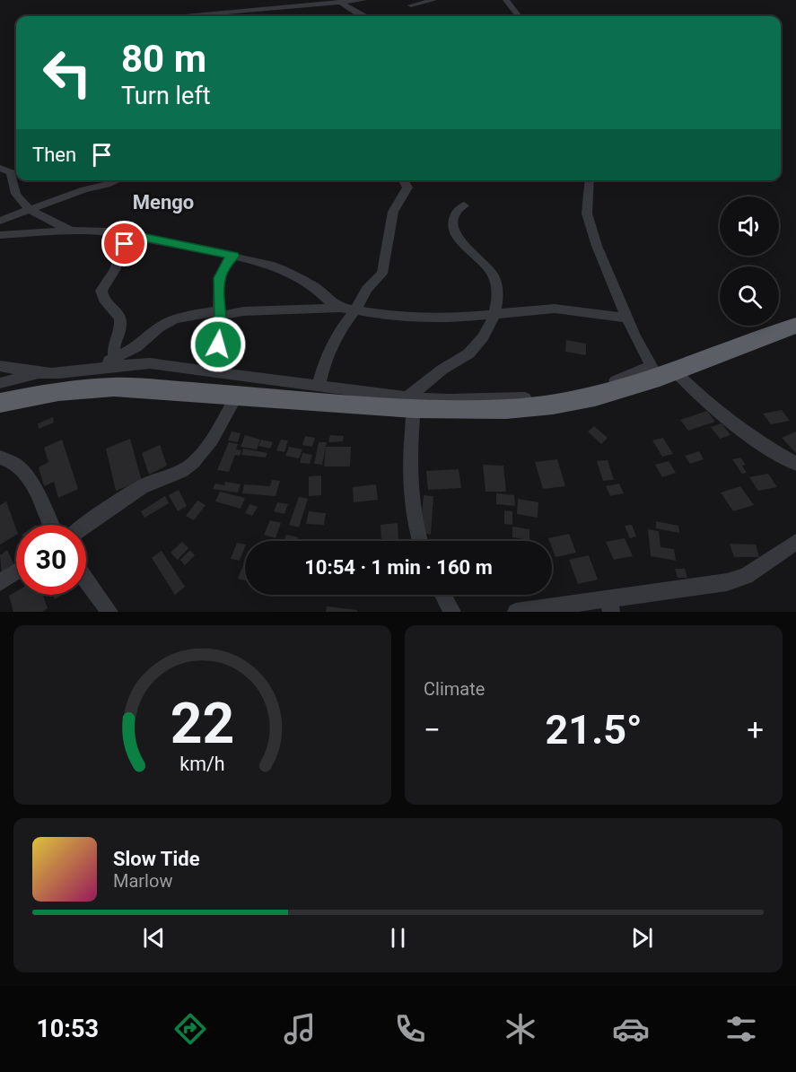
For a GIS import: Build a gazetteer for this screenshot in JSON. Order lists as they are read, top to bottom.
{
  "districts": ["Mengo"],
  "page": {
    "turn": ["80 m", "Turn left"],
    "then": "Then",
    "limit": "30",
    "trip": "10:54 · 1 min · 160 m",
    "tile": "Climate",
    "heat": ["−", "21.5°", "+"],
    "song": ["Slow Tide", "Marlow"],
    "tabs": "10:53",
    "gauge": ["22", "km/h"]
  }
}
